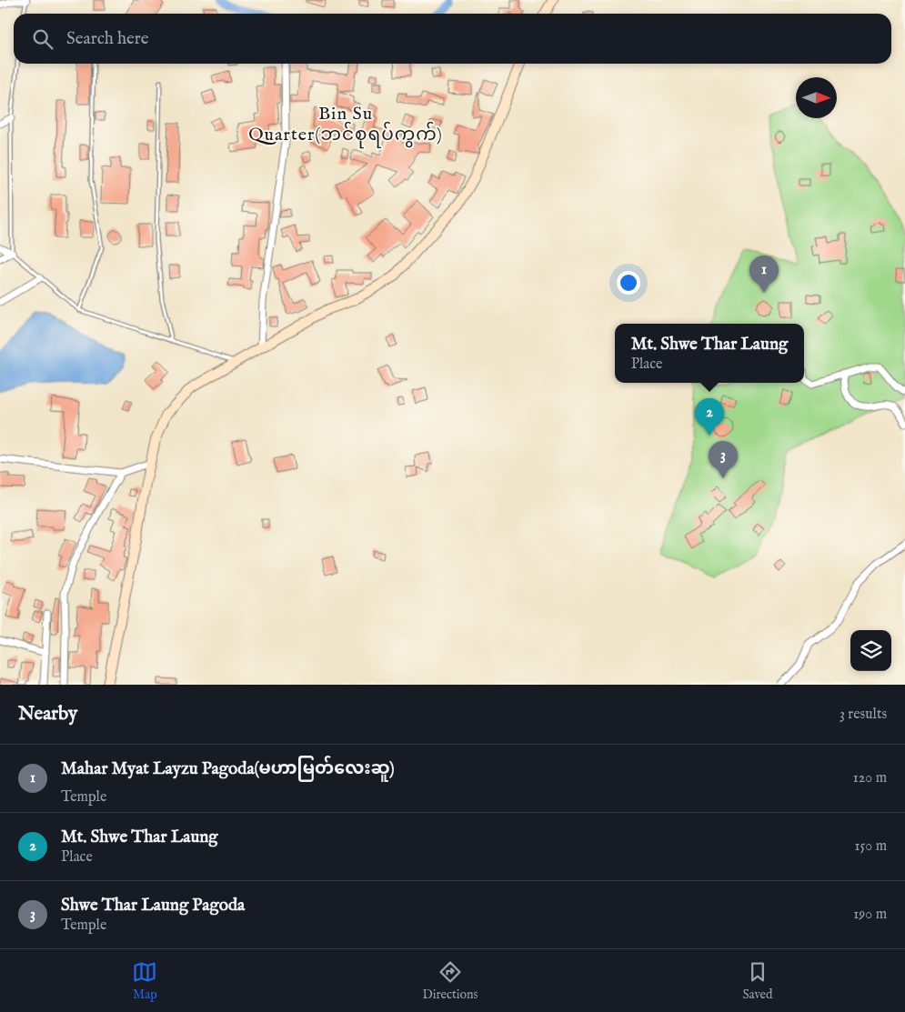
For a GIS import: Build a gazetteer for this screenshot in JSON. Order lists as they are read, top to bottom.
{
  "districts": ["Bin Su Quarter(ဘင်စုရပ်ကွက်)"],
  "north": "right",
  "page": {
    "search": "Search here",
    "pins": ["1", "2", "3"],
    "popup": ["Mt. Shwe Thar Laung", "Place"],
    "heading": ["Nearby", "3 results"],
    "list": [
      {
        "mark": "1",
        "name": "Mahar Myat Layzu Pagoda(မဟာမြတ်လေးဆူ)",
        "note": "Temple",
        "value": "120 m"
      },
      {
        "mark": "2",
        "name": "Mt. Shwe Thar Laung",
        "note": "Place",
        "value": "150 m"
      },
      {
        "mark": "3",
        "name": "Shwe Thar Laung Pagoda",
        "note": "Temple",
        "value": "190 m"
      }
    ],
    "nav": ["Map", "Directions", "Saved"]
  }
}
